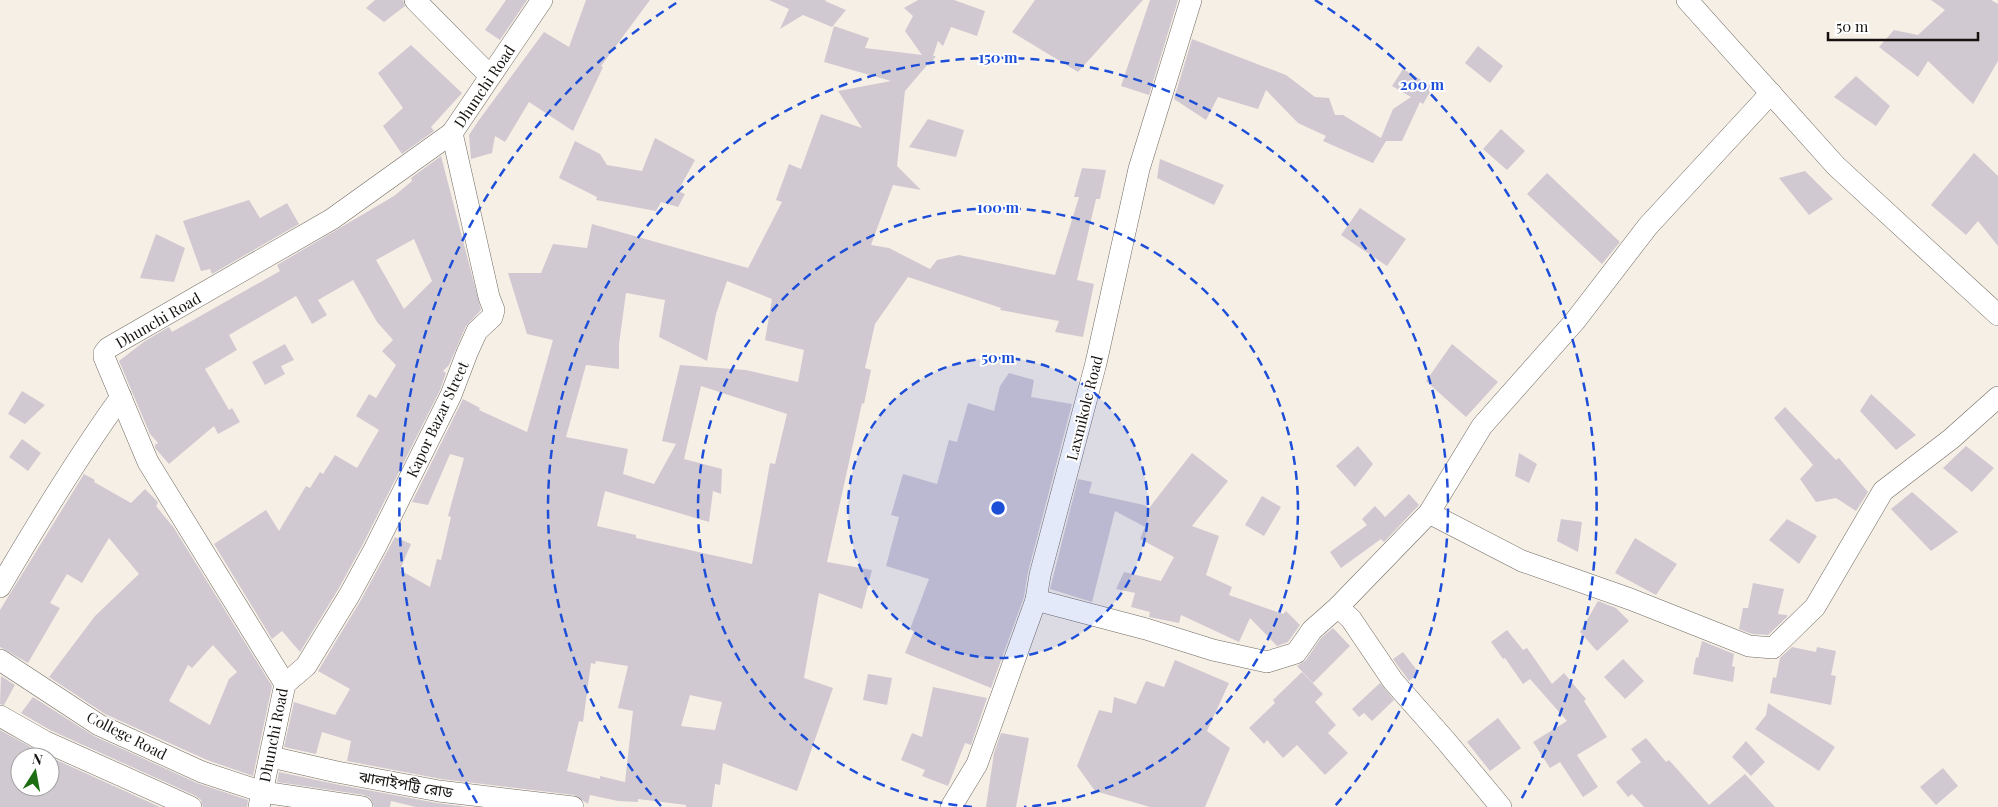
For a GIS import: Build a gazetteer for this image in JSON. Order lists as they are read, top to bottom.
{
  "streets": {
    "street": [
      "Dhunchi Road",
      "Laxmikole Road",
      "Kapor Bazar Street",
      "College Road",
      "ঝালাইপট্টি রোড"
    ]
  },
  "crossings": [
    ["Dhunchi Road", "Kapor Bazar Street"],
    ["Dhunchi Road", "College Road"],
    ["Dhunchi Road", "ঝালাইপট্টি রোড"]
  ],
  "scale_bar": "50 m",
  "north": "top",
  "rings": [
    "150 m",
    "200 m",
    "100 m",
    "50 m"
  ]
}
